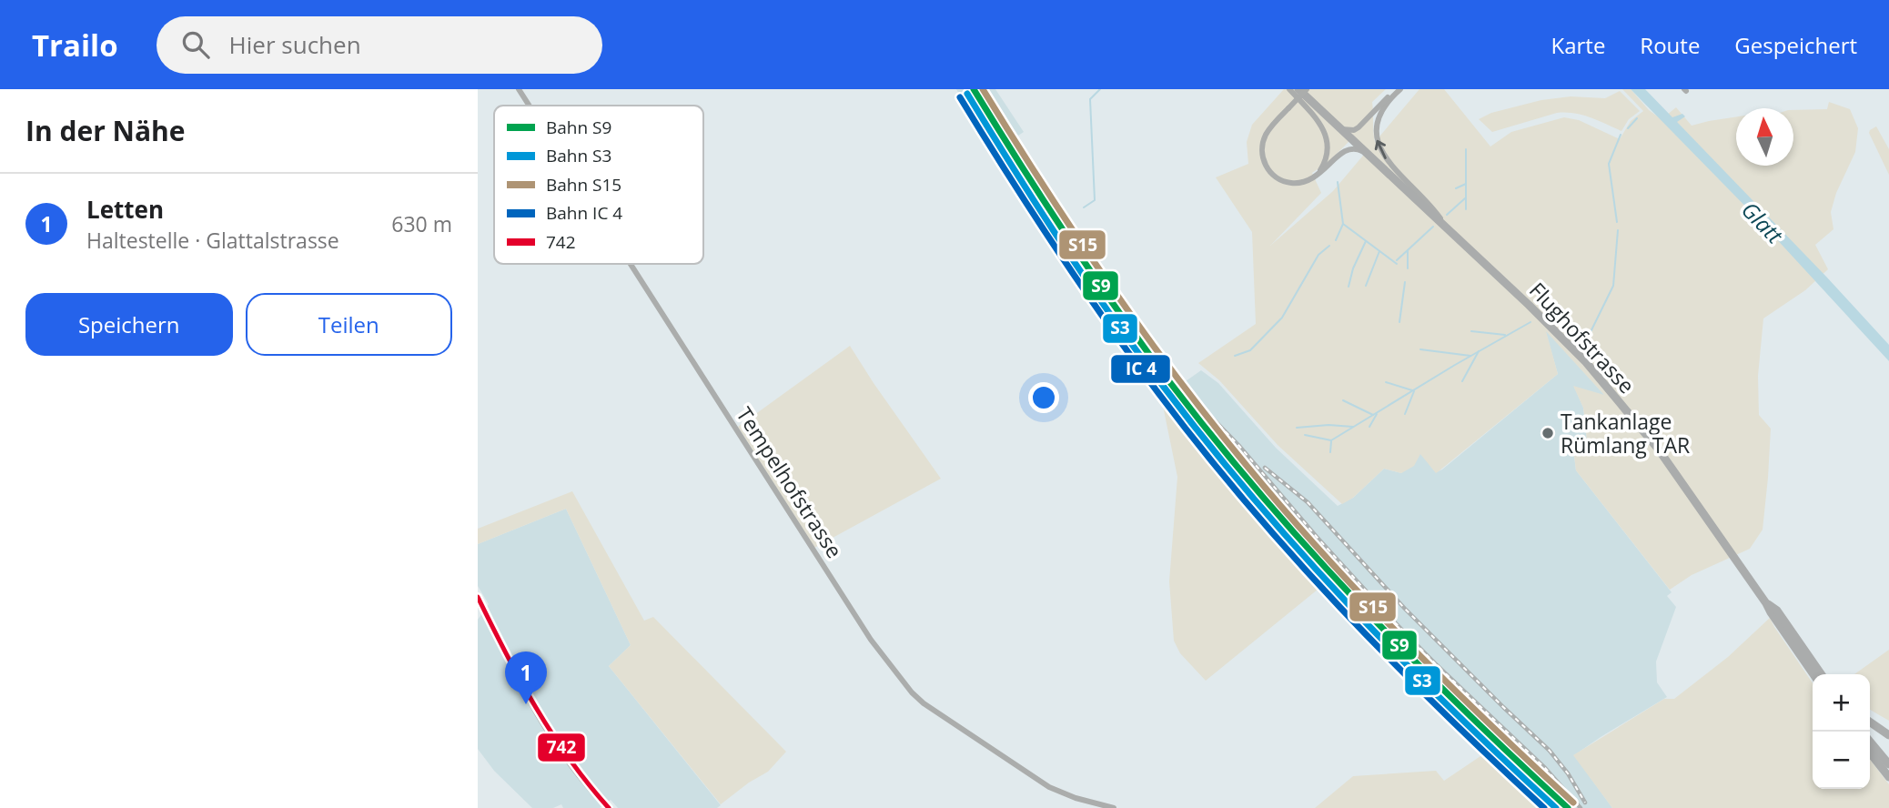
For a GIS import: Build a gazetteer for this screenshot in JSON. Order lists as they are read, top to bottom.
{
  "streets": {
    "main road": ["Flughofstrasse"],
    "street": ["Tempelhofstrasse"]
  },
  "water": ["Glatt"],
  "places": ["Tankanlage Rümlang TAR"],
  "lines": [
    "rail line S9",
    "rail line S15",
    "rail line S3",
    "transit line 742"
  ],
  "legend": [
    "Bahn S9",
    "Bahn S3",
    "Bahn S15",
    "Bahn IC 4",
    "742"
  ],
  "north": "top",
  "page": {
    "header": "Trailo",
    "search": "Hier suchen",
    "nav": ["Karte", "Route", "Gespeichert"],
    "heading": "In der Nähe",
    "list": [
      {
        "mark": "1",
        "name": "Letten",
        "note": "Haltestelle · Glattalstrasse",
        "value": "630 m"
      }
    ],
    "buttons": ["Speichern", "Teilen"],
    "pins": "1",
    "map_buttons": ["+", "−"]
  }
}
